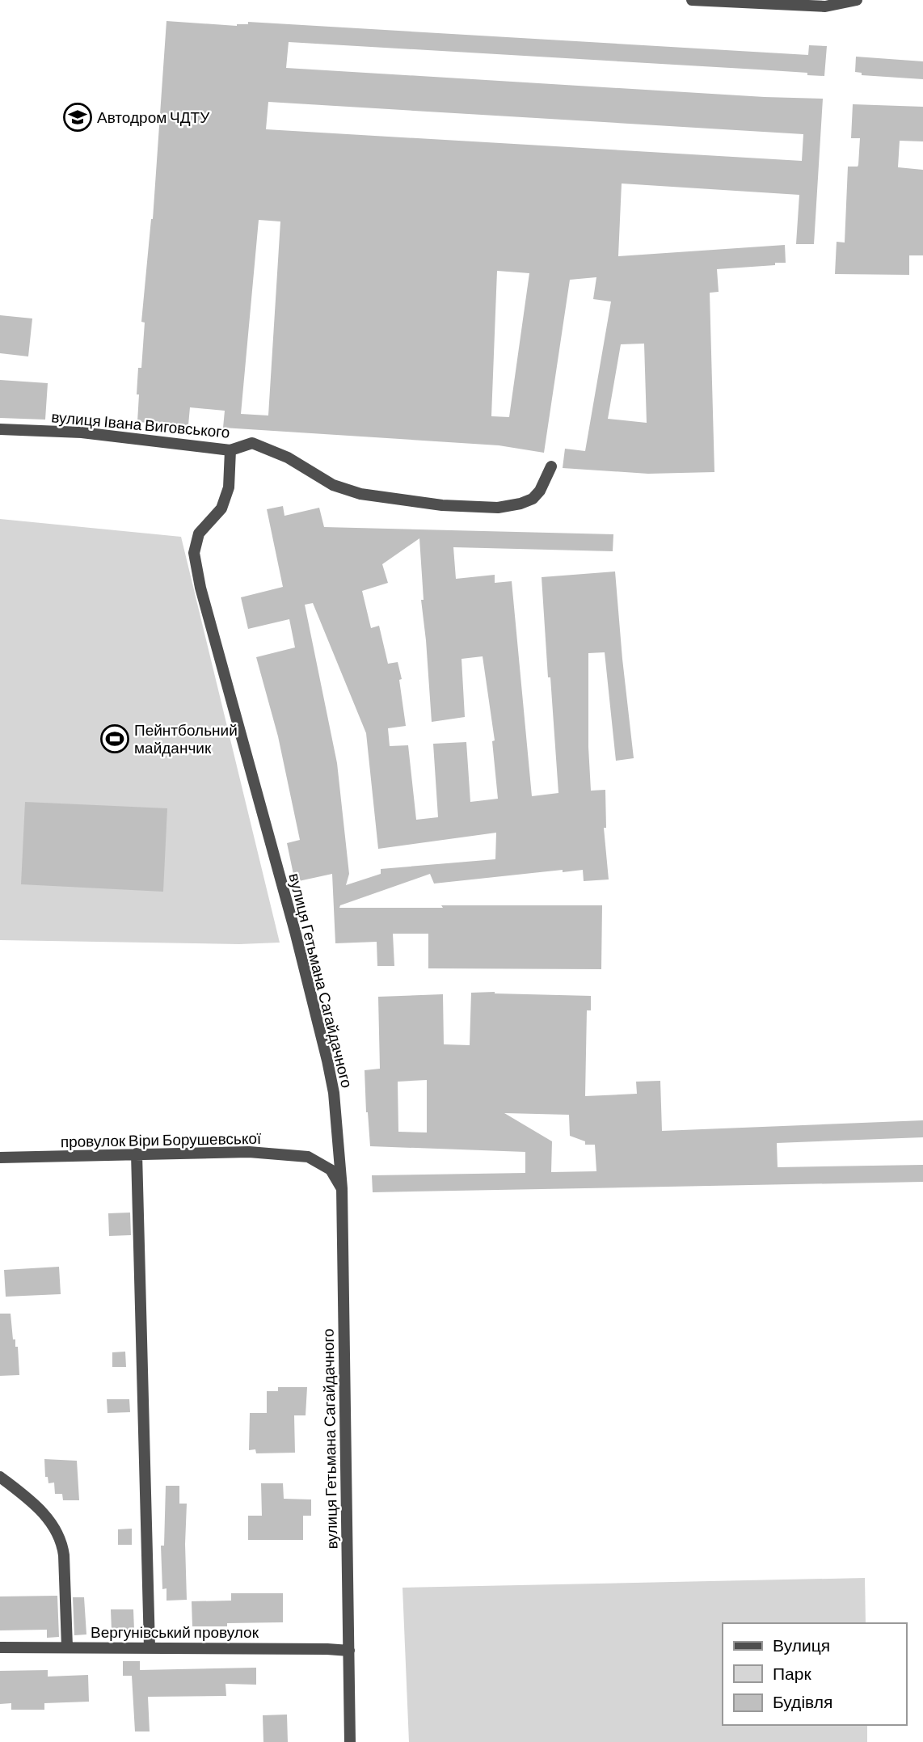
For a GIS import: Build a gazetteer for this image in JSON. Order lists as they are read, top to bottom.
{
  "streets": {
    "street": [
      "вулиця Івана Виговського",
      "вулиця Гетьмана Сагайдачного",
      "провулок Віри Борушевської",
      "Вергунівський провулок"
    ]
  },
  "crossings": [
    ["вулиця Івана Виговського", "вулиця Гетьмана Сагайдачного"],
    ["вулиця Гетьмана Сагайдачного", "провулок Віри Борушевської"],
    ["вулиця Гетьмана Сагайдачного", "Вергунівський провулок"]
  ],
  "places": {
    "school or university": ["Автодром ЧДТУ"],
    "sports": ["Пейнтбольний майданчик"]
  },
  "legend": ["Вулиця", "Парк", "Будівля"]
}
